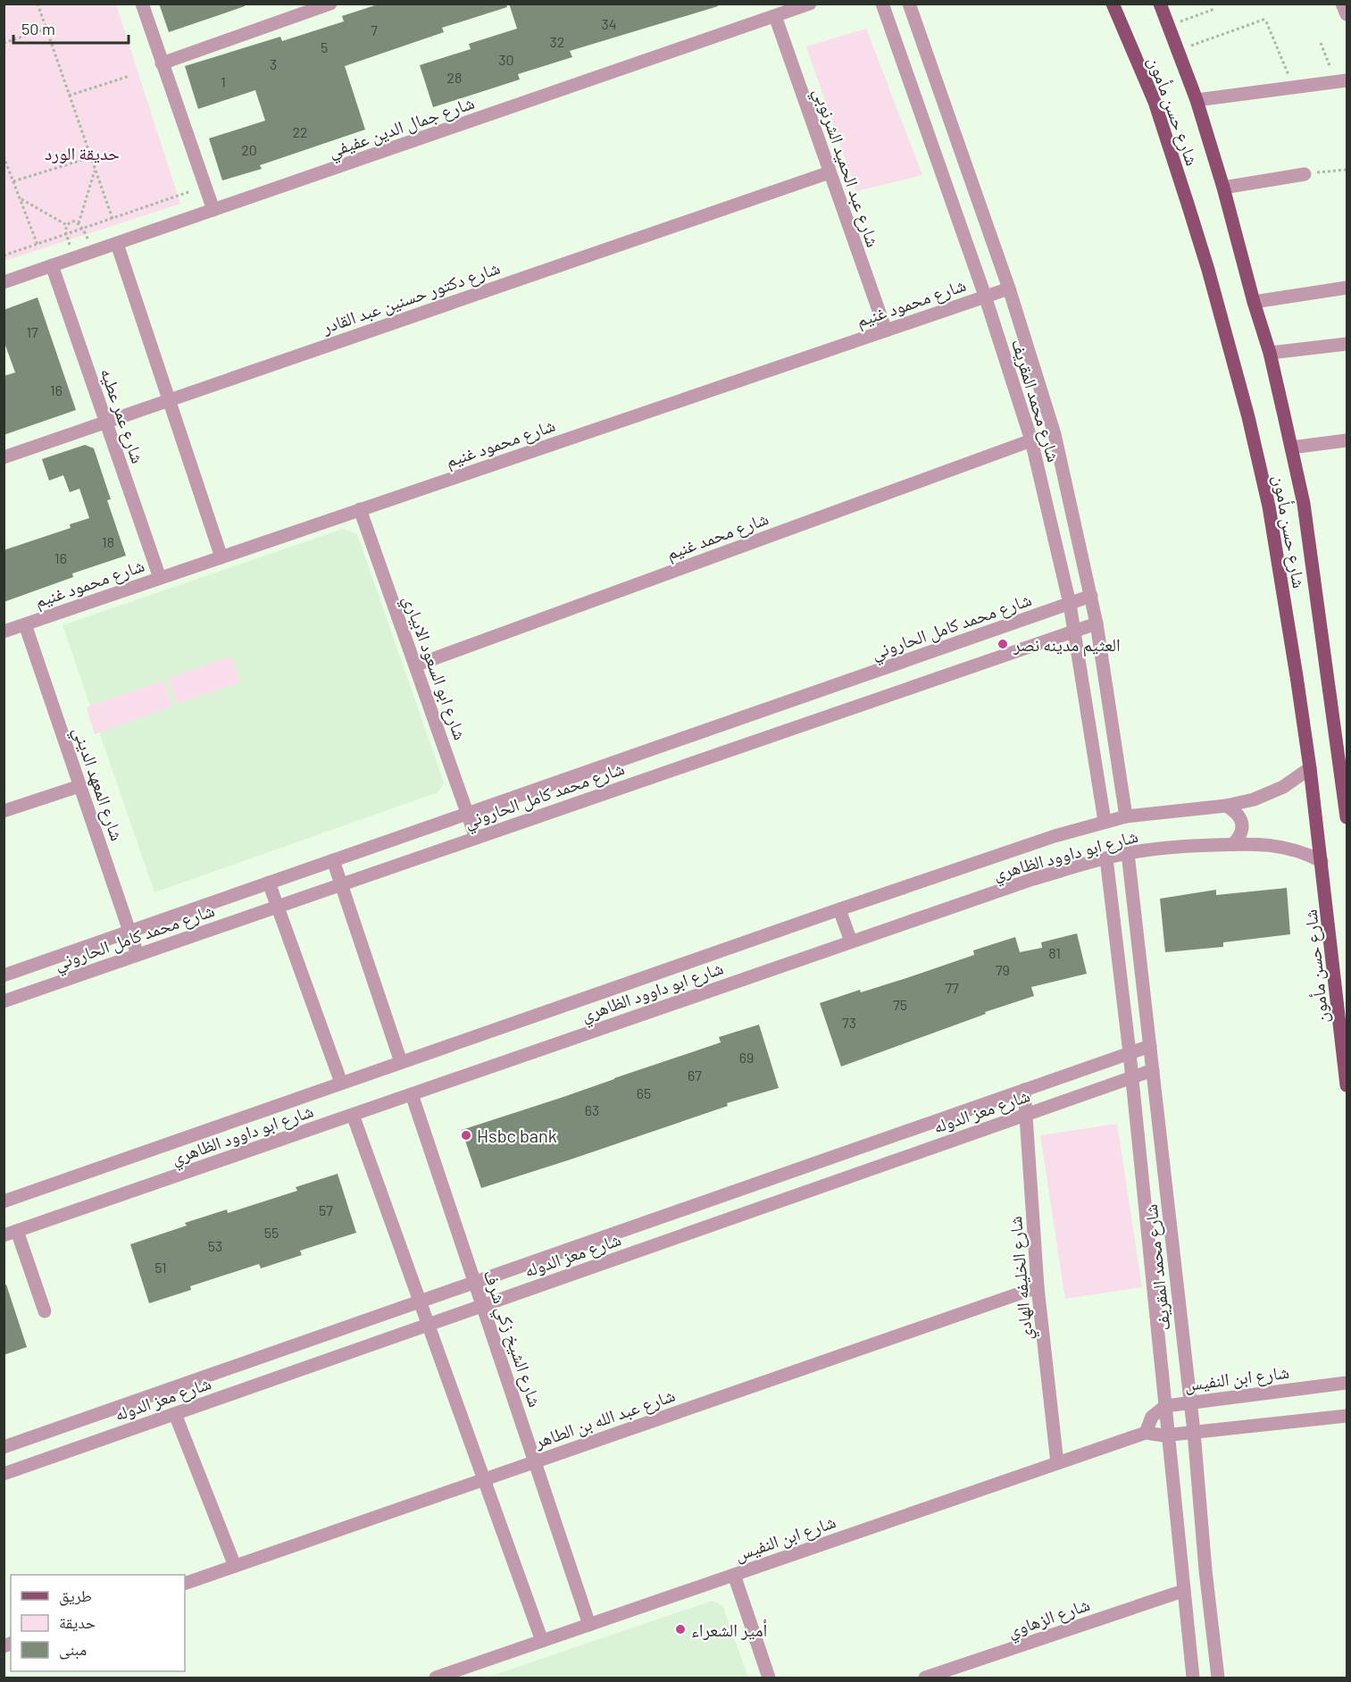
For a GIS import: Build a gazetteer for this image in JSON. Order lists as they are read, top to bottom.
{
  "streets": {
    "main road": ["شارع حسن مأمون"],
    "street": [
      "شارع جمال الدين عفيفي",
      "شارع عبد الحميد الشرنوبي",
      "شارع دكتور حسنين عبد القادر",
      "شارع محمود غنيم",
      "شارع محمد المقريف",
      "شارع عمر عطيه",
      "شارع محمد غنيم",
      "شارع محمد كامل الحاروني",
      "شارع ابو السعود الابياري",
      "شارع المعهد الديني",
      "شارع ابو داوود الظاهري",
      "شارع معز الدوله",
      "شارع الخليفه الهادي",
      "شارع الشيخ زكي شرف",
      "شارع ابن النفيس",
      "شارع عبد الله بن الطاهر",
      "شارع الزهاوي"
    ]
  },
  "crossings": [
    ["شارع حسن مأمون", "شارع ابو داوود الظاهري"],
    ["شارع جمال الدين عفيفي", "شارع عبد الحميد الشرنوبي"],
    ["شارع جمال الدين عفيفي", "شارع عمر عطيه"],
    ["شارع عبد الحميد الشرنوبي", "شارع دكتور حسنين عبد القادر"],
    ["شارع عبد الحميد الشرنوبي", "شارع محمود غنيم"],
    ["شارع دكتور حسنين عبد القادر", "شارع عمر عطيه"],
    ["شارع محمود غنيم", "شارع محمد المقريف"],
    ["شارع محمود غنيم", "شارع عمر عطيه"],
    ["شارع محمود غنيم", "شارع ابو السعود الابياري"],
    ["شارع محمود غنيم", "شارع المعهد الديني"],
    ["شارع محمد المقريف", "شارع محمد غنيم"],
    ["شارع محمد المقريف", "شارع محمد كامل الحاروني"],
    ["شارع محمد المقريف", "شارع ابو داوود الظاهري"],
    ["شارع محمد المقريف", "شارع معز الدوله"],
    ["شارع محمد المقريف", "شارع ابن النفيس"],
    ["شارع محمد المقريف", "شارع الزهاوي"],
    ["شارع محمد غنيم", "شارع ابو السعود الابياري"],
    ["شارع محمد كامل الحاروني", "شارع ابو السعود الابياري"],
    ["شارع محمد كامل الحاروني", "شارع المعهد الديني"],
    ["شارع ابو داوود الظاهري", "شارع الشيخ زكي شرف"],
    ["شارع معز الدوله", "شارع الخليفه الهادي"],
    ["شارع معز الدوله", "شارع الشيخ زكي شرف"],
    ["شارع الخليفه الهادي", "شارع ابن النفيس"],
    ["شارع الخليفه الهادي", "شارع عبد الله بن الطاهر"],
    ["شارع الشيخ زكي شرف", "شارع ابن النفيس"],
    ["شارع الشيخ زكي شرف", "شارع عبد الله بن الطاهر"]
  ],
  "parks": ["حديقة الورد"],
  "places": ["العثيم مدينه نصر", "Hsbc bank", "أمير الشعراء"],
  "house_numbers": [
    "34",
    "7",
    "32",
    "5",
    "30",
    "3",
    "28",
    "1",
    "22",
    "20",
    "17",
    "16",
    "18",
    "16",
    "81",
    "79",
    "77",
    "75",
    "73",
    "69",
    "67",
    "65",
    "63",
    "57",
    "55",
    "53",
    "51"
  ],
  "legend": ["طريق", "حديقة", "مبنى"],
  "scale_bar": "50 m"
}
